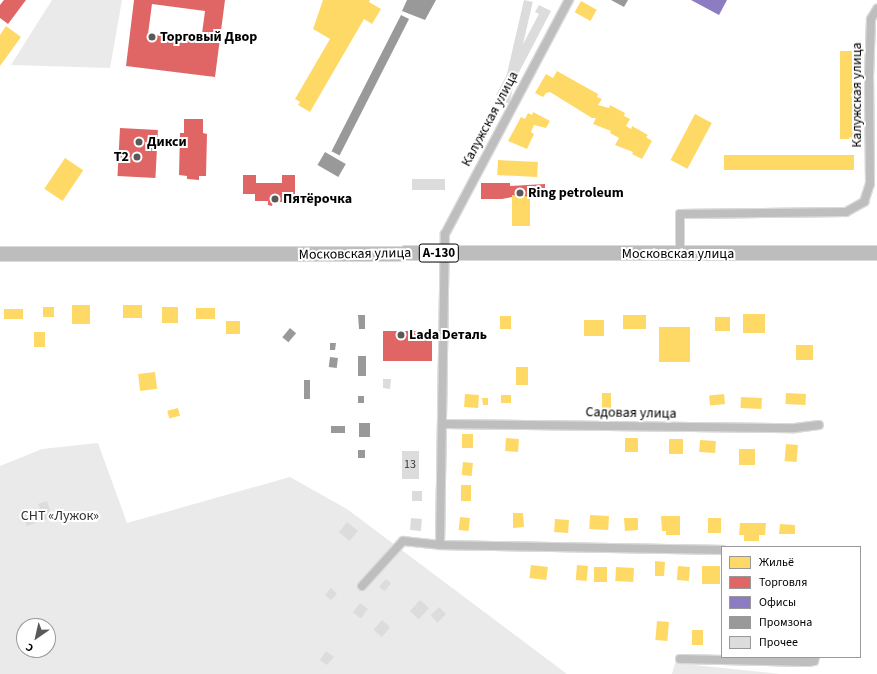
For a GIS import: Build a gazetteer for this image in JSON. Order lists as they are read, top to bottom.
{
  "streets": {
    "highway": ["А-130", "Московская улица"],
    "street": ["Калужская улица", "Садовая улица"]
  },
  "crossings": [
    ["Калужская улица", "Московская улица"],
    ["Калужская улица", "Садовая улица"]
  ],
  "parks": ["СНТ «Лужок»"],
  "places": [
    "Торговый Двор",
    "Дикси",
    "T2",
    "Ring petroleum",
    "Пятёрочка",
    "Lada Dеталь"
  ],
  "house_numbers": ["13"],
  "legend": [
    "Жильё",
    "Торговля",
    "Офисы",
    "Промзона",
    "Прочее"
  ],
  "north": "bottom left"
}
